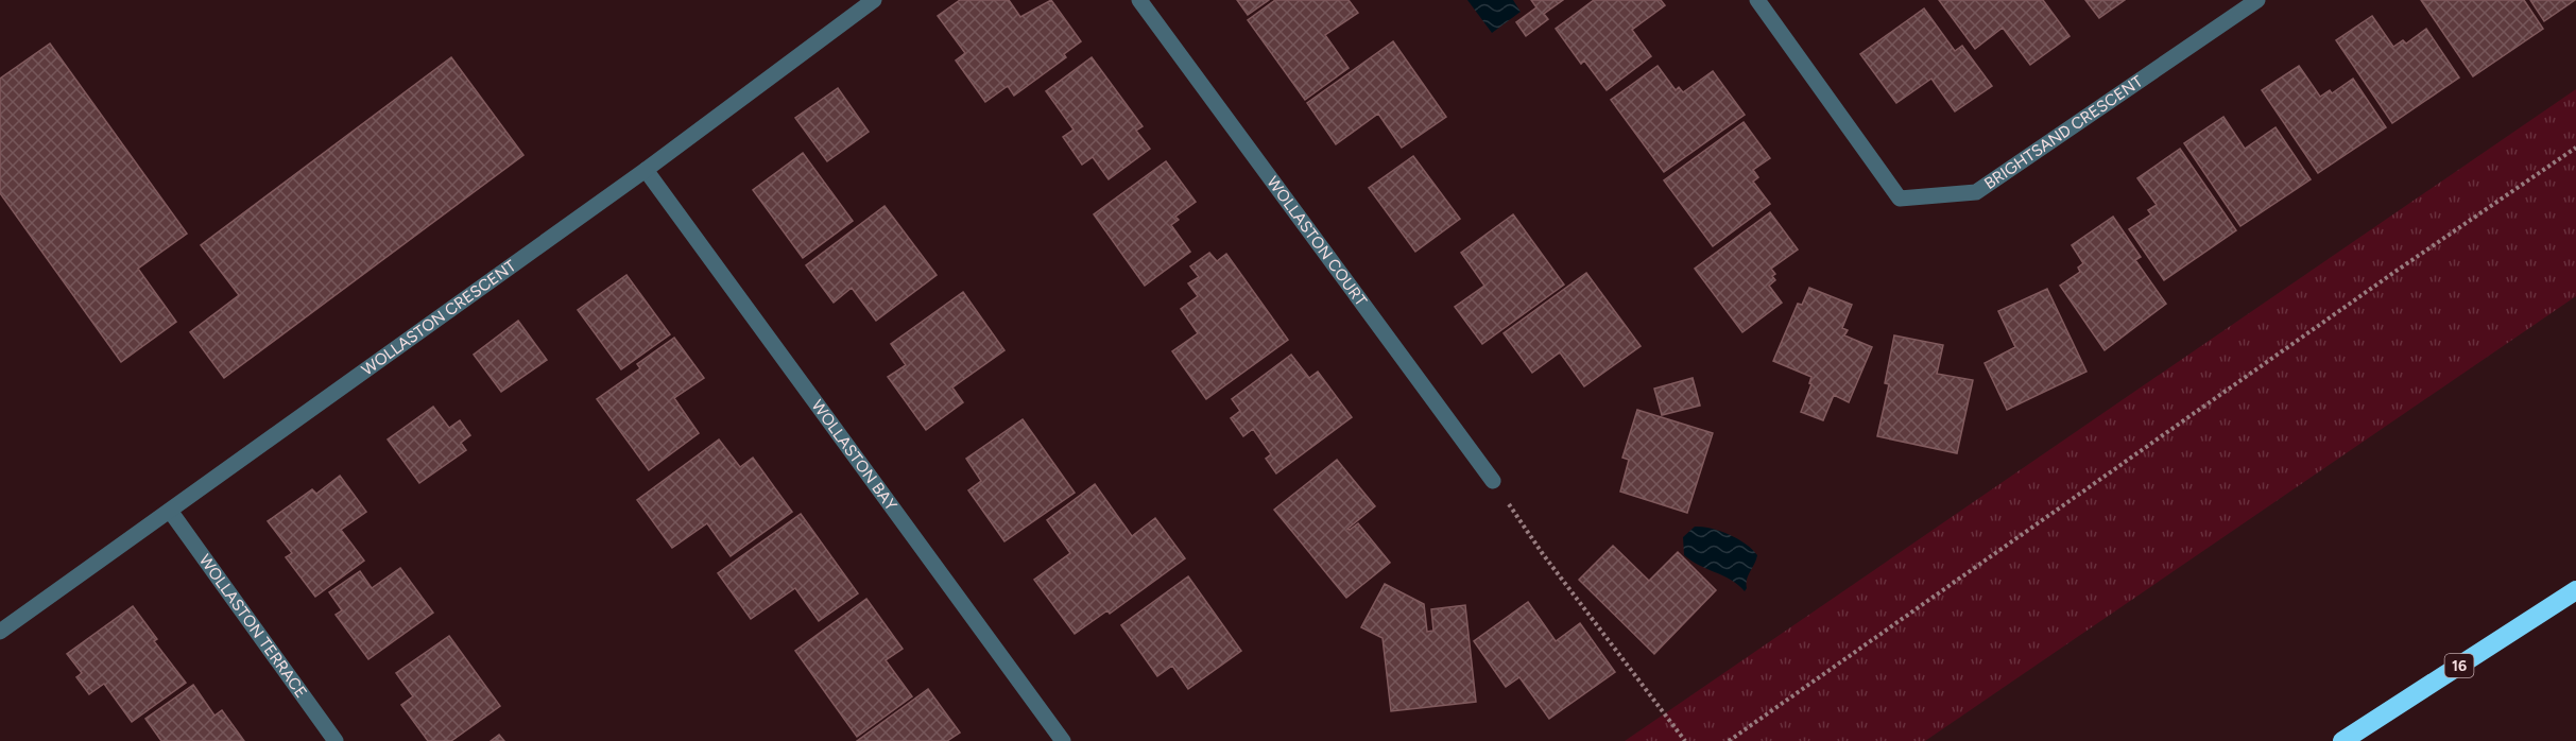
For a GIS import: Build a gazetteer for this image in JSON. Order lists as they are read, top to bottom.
{
  "streets": {
    "highway": ["16"],
    "street": [
      "BRIGHTSAND CRESCENT",
      "WOLLASTON COURT",
      "WOLLASTON CRESCENT",
      "WOLLASTON BAY",
      "WOLLASTON TERRACE"
    ]
  },
  "crossings": [
    ["WOLLASTON CRESCENT", "WOLLASTON BAY"],
    ["WOLLASTON CRESCENT", "WOLLASTON TERRACE"]
  ]
}
